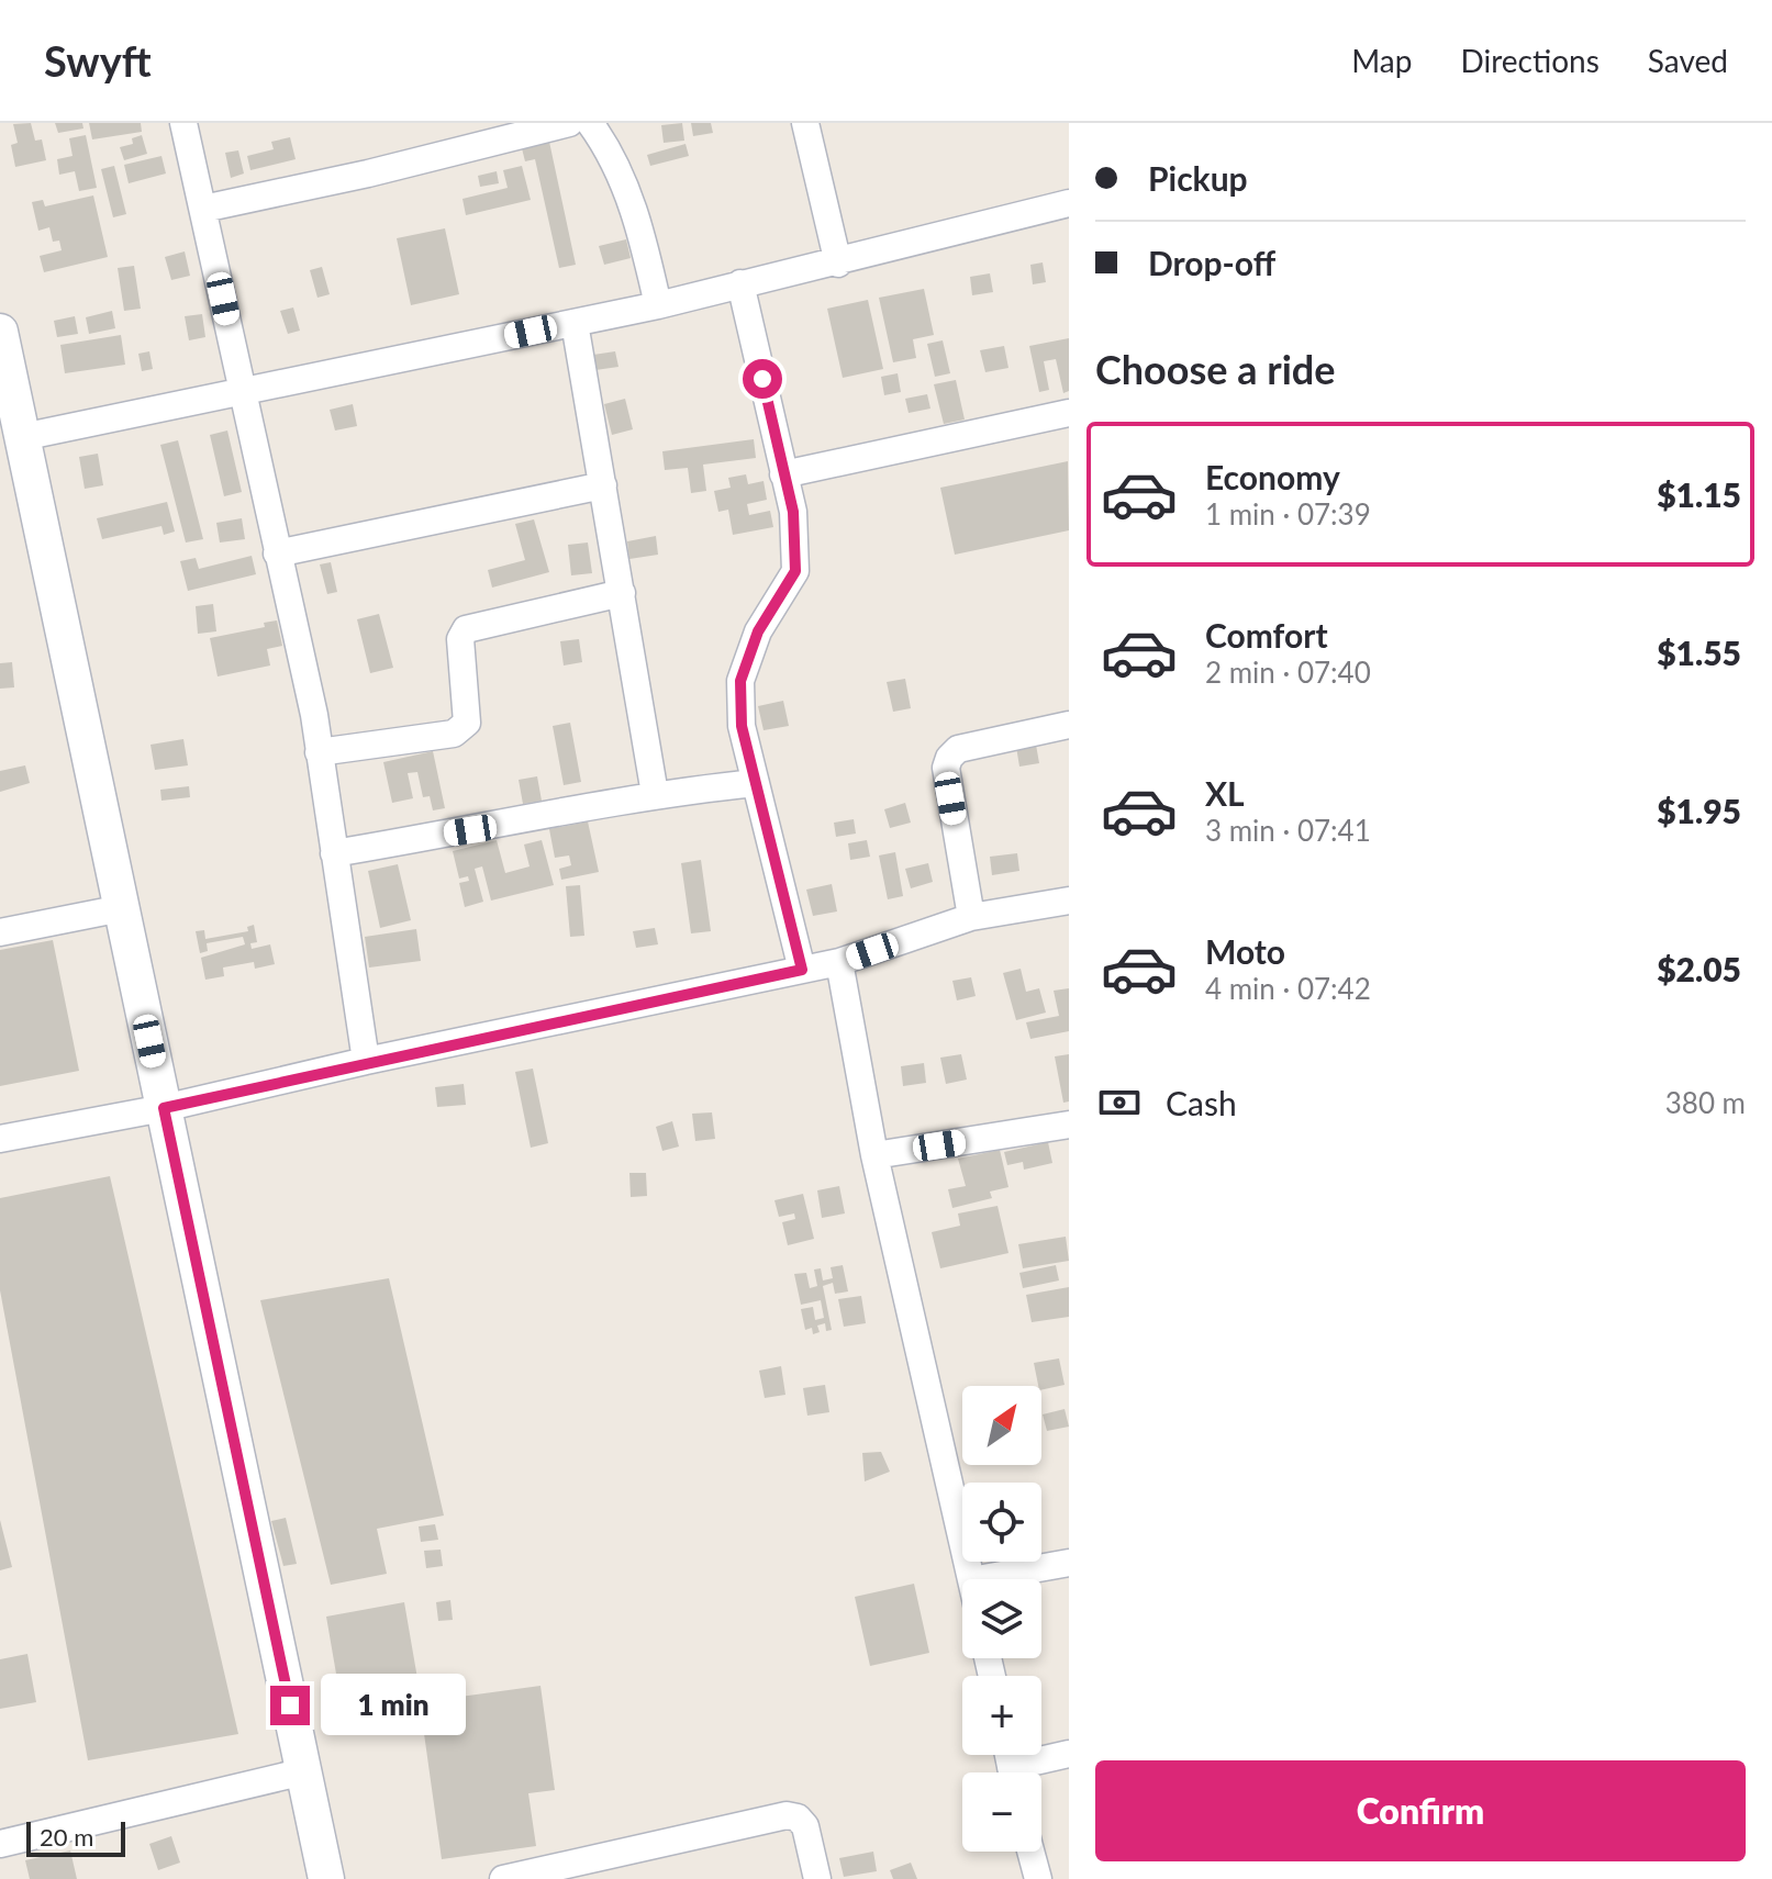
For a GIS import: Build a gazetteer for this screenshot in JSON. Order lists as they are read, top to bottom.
{
  "scale_bar": "20 m",
  "north": "top right",
  "page": {
    "header": "Swyft",
    "nav": ["Map", "Directions", "Saved"],
    "banner": ["Pickup", "Drop-off"],
    "heading": "Choose a ride",
    "list": [
      {
        "name": "Economy",
        "note": "1 min · 07:39",
        "value": "$1.15"
      },
      {
        "name": "Comfort",
        "note": "2 min · 07:40",
        "value": "$1.55"
      },
      {
        "name": "XL",
        "note": "3 min · 07:41",
        "value": "$1.95"
      },
      {
        "name": "Moto",
        "note": "4 min · 07:42",
        "value": "$2.05"
      }
    ],
    "pay": ["Cash", "380 m"],
    "map_buttons": ["+", "−"],
    "bubble": "1 min",
    "buttons": "Confirm",
    "scale": "20 m"
  }
}
